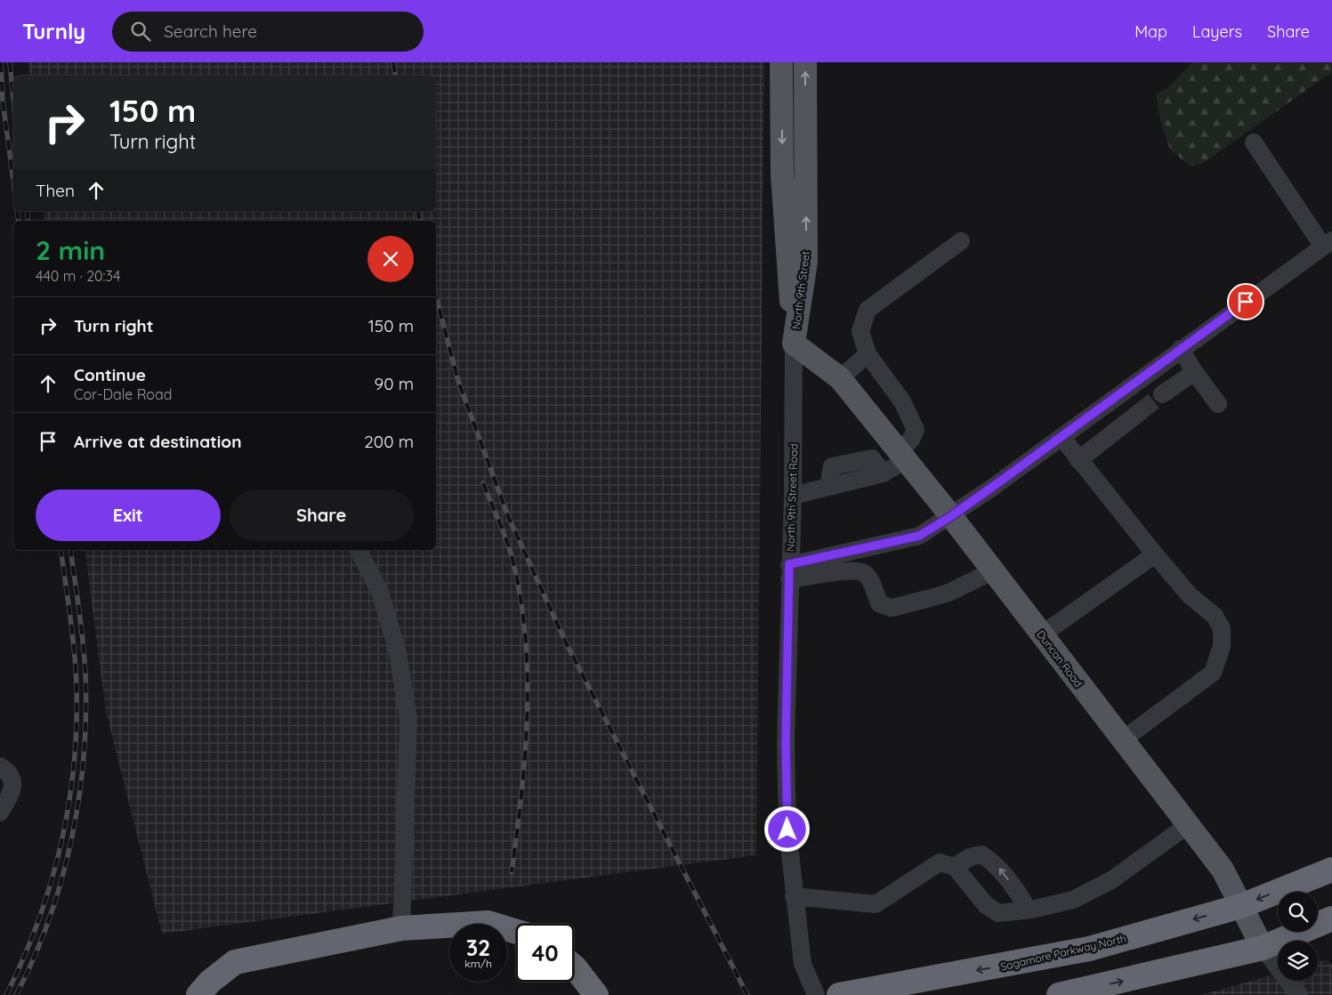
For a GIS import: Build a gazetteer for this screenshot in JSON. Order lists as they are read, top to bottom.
{
  "streets": {
    "highway": ["Sagamore Parkway North"],
    "main road": ["North 9th Street", "Duncan Road"],
    "street": ["North 9th Street Road"]
  },
  "crossings": [
    ["North 9th Street", "North 9th Street Road"],
    ["North 9th Street", "Duncan Road"],
    ["North 9th Street Road", "Duncan Road"],
    ["Duncan Road", "Sagamore Parkway North"]
  ],
  "page": {
    "header": "Turnly",
    "search": "Search here",
    "nav": ["Map", "Layers", "Share"],
    "turn": ["150 m", "Turn right"],
    "then": "Then",
    "heading": ["2 min", "440 m · 20:34"],
    "list": [
      {
        "name": "Turn right",
        "value": "150 m"
      },
      {
        "name": "Continue",
        "note": "Cor-Dale Road",
        "value": "90 m"
      },
      {
        "name": "Arrive at destination",
        "value": "200 m"
      }
    ],
    "buttons": ["Exit", "Share"],
    "speed": "32 km/h",
    "limit": "40"
  }
}
